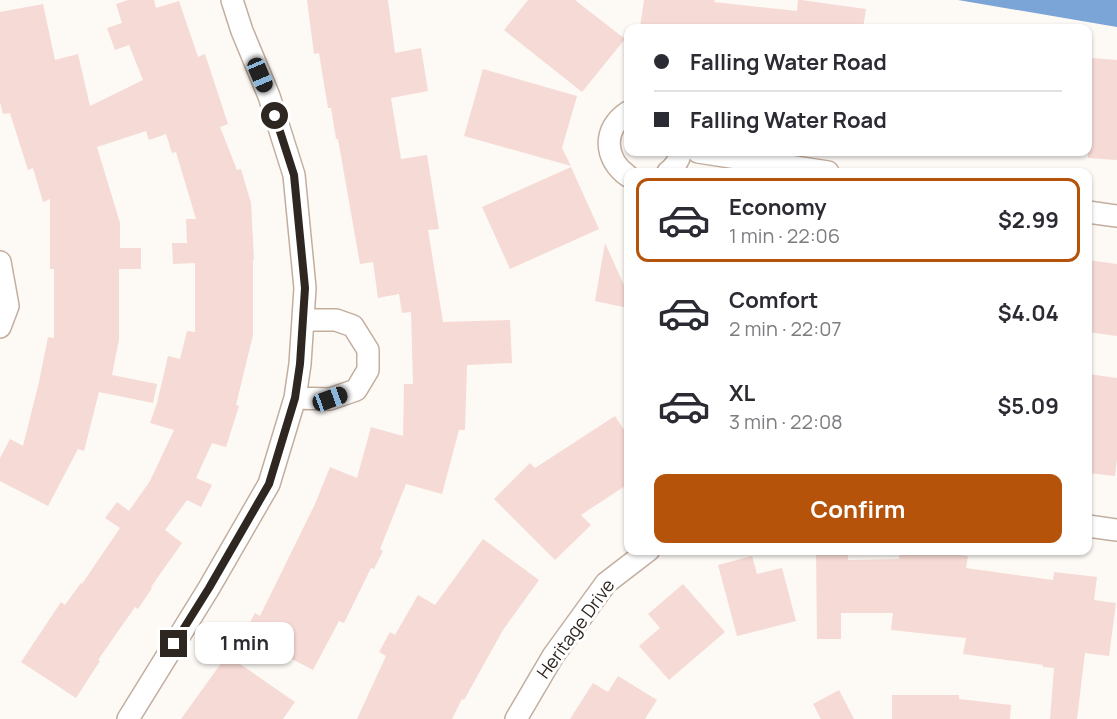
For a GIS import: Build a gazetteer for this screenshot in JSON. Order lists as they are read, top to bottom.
{
  "streets": {
    "street": ["Heritage Drive"]
  },
  "page": {
    "banner": ["Falling Water Road", "Falling Water Road"],
    "list": [
      {
        "name": "Economy",
        "note": "1 min · 22:06",
        "value": "$2.99"
      },
      {
        "name": "Comfort",
        "note": "2 min · 22:07",
        "value": "$4.04"
      },
      {
        "name": "XL",
        "note": "3 min · 22:08",
        "value": "$5.09"
      }
    ],
    "buttons": "Confirm",
    "bubble": "1 min"
  }
}
